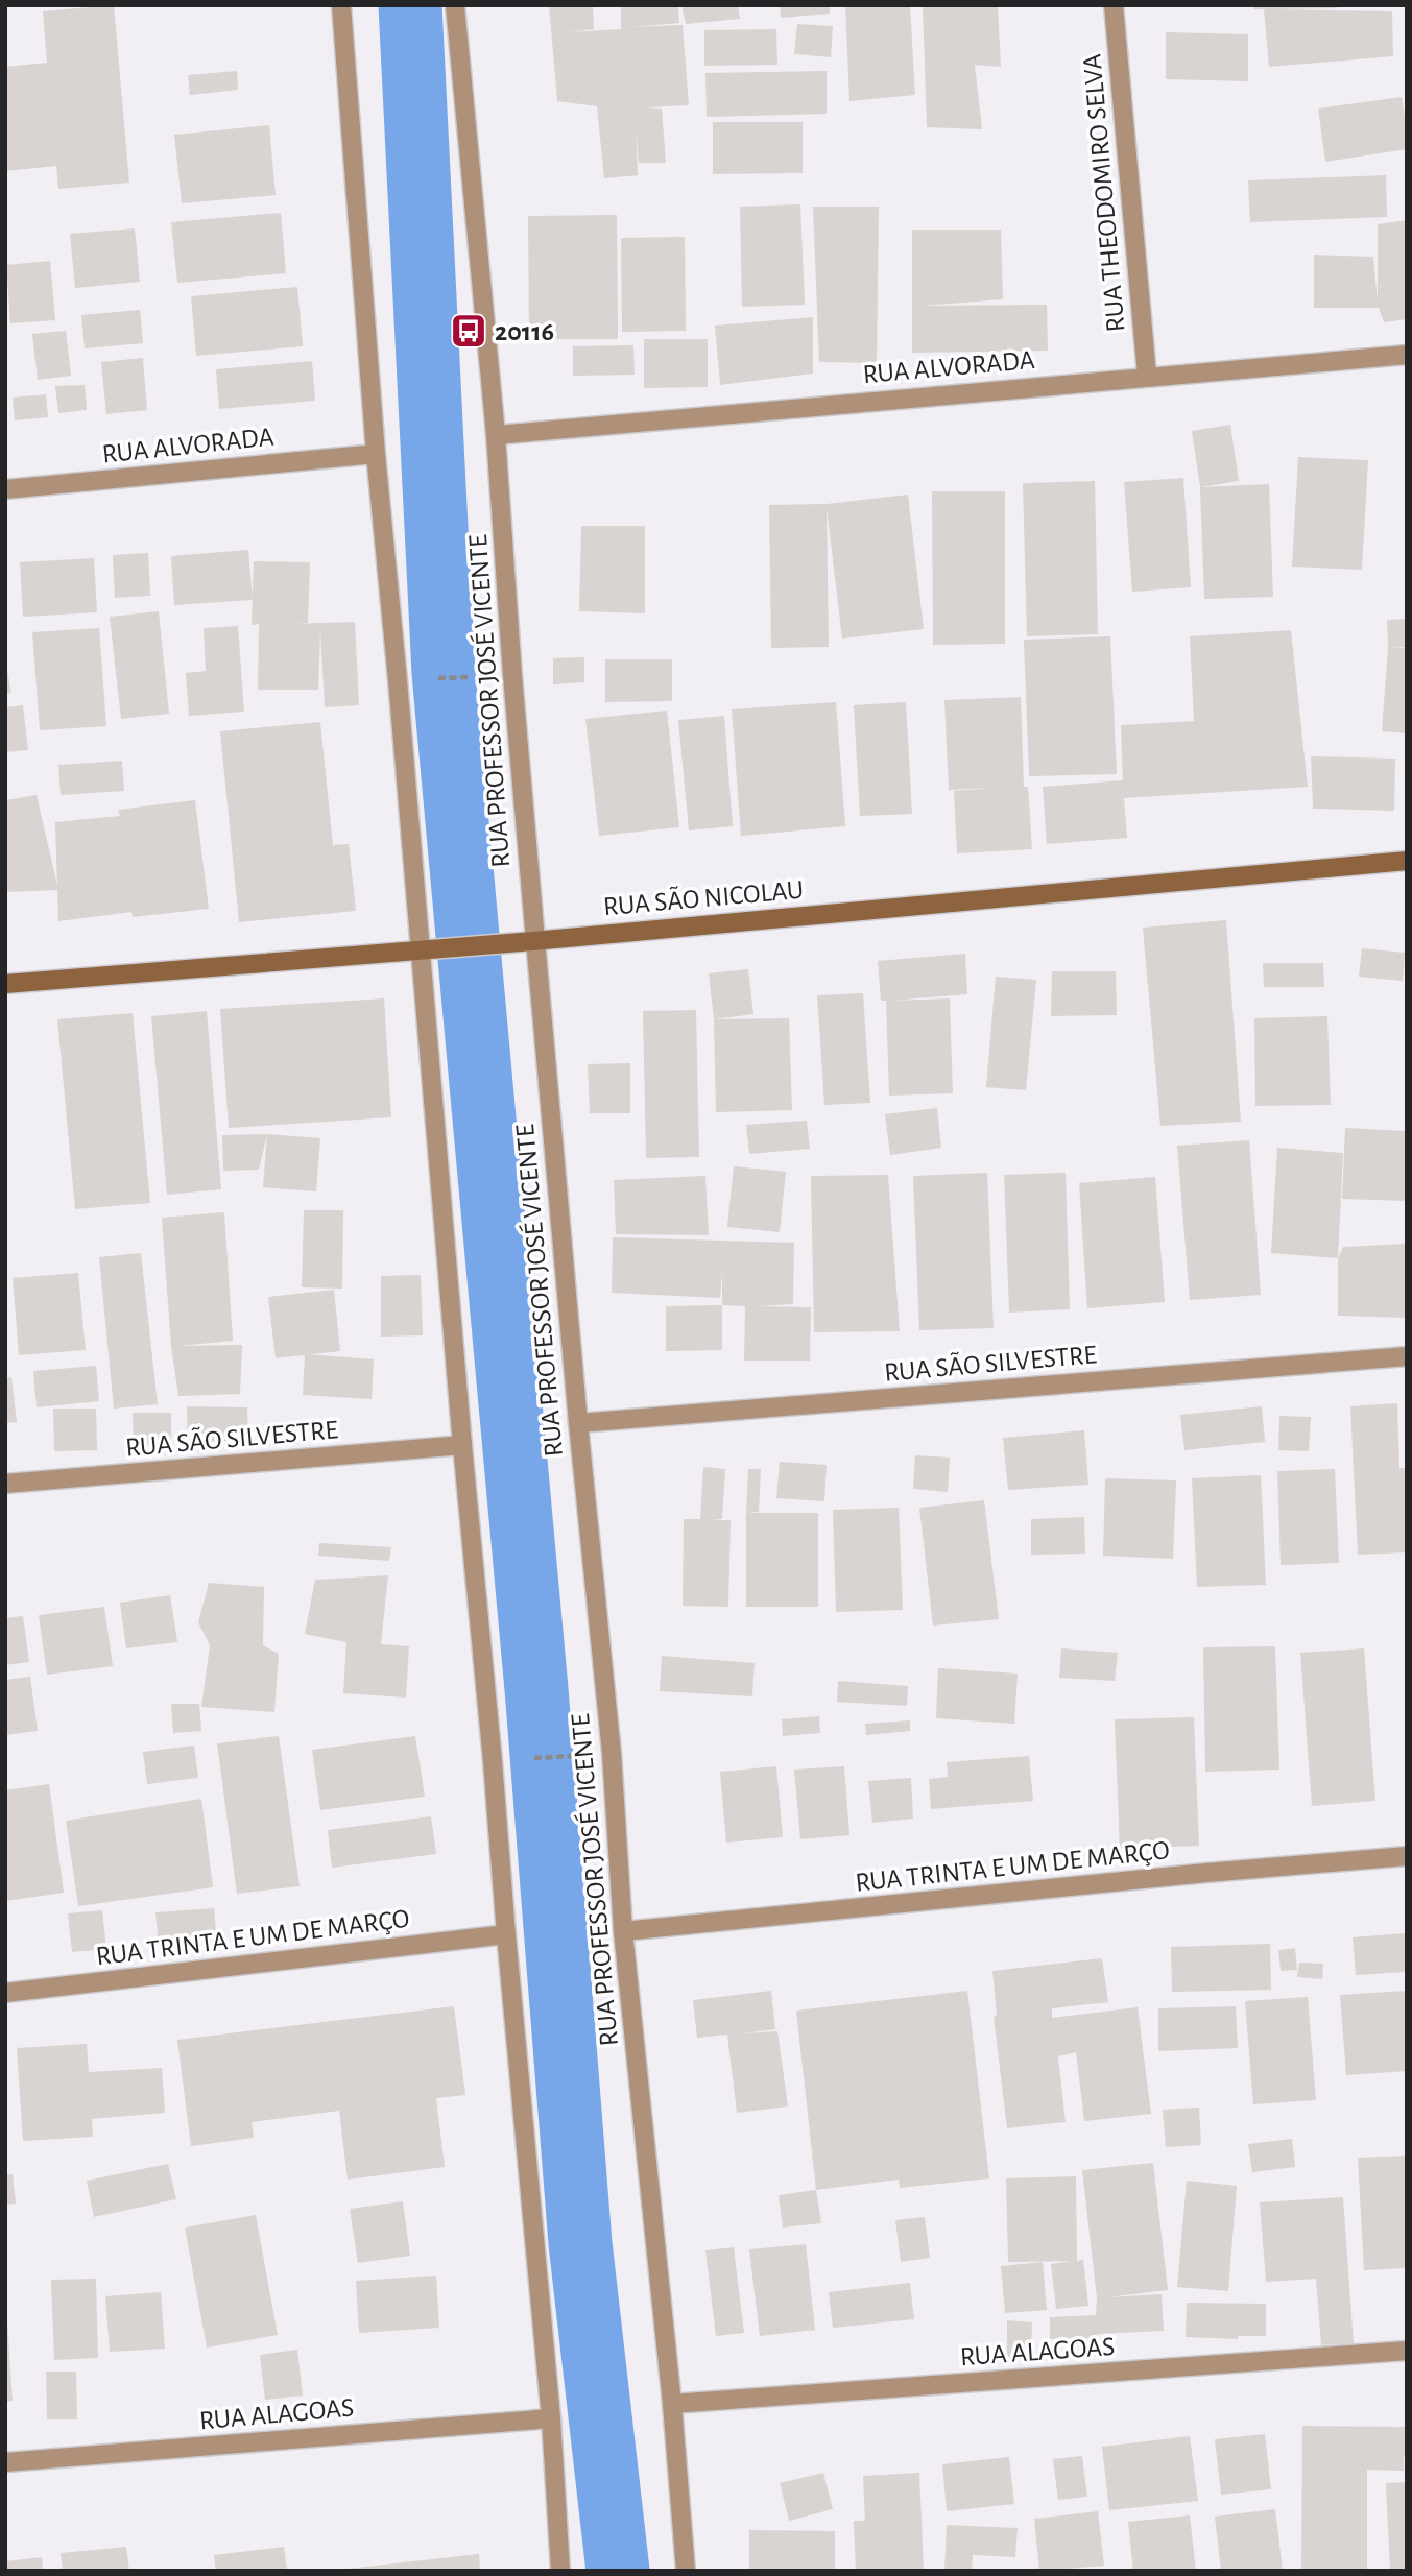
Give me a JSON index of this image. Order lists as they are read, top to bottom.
{
  "streets": {
    "main road": ["RUA SÃO NICOLAU"],
    "street": [
      "RUA THEODOMIRO SELVA",
      "RUA ALVORADA",
      "RUA PROFESSOR JOSÉ VICENTE",
      "RUA SÃO SILVESTRE",
      "RUA TRINTA E UM DE MARÇO",
      "RUA ALAGOAS"
    ]
  },
  "crossings": [
    ["RUA THEODOMIRO SELVA", "RUA ALVORADA"],
    ["RUA ALVORADA", "RUA PROFESSOR JOSÉ VICENTE"],
    ["RUA PROFESSOR JOSÉ VICENTE", "RUA SÃO NICOLAU"],
    ["RUA PROFESSOR JOSÉ VICENTE", "RUA SÃO SILVESTRE"],
    ["RUA PROFESSOR JOSÉ VICENTE", "RUA TRINTA E UM DE MARÇO"],
    ["RUA PROFESSOR JOSÉ VICENTE", "RUA ALAGOAS"]
  ],
  "places": {
    "bus stop": ["20116"]
  }
}
